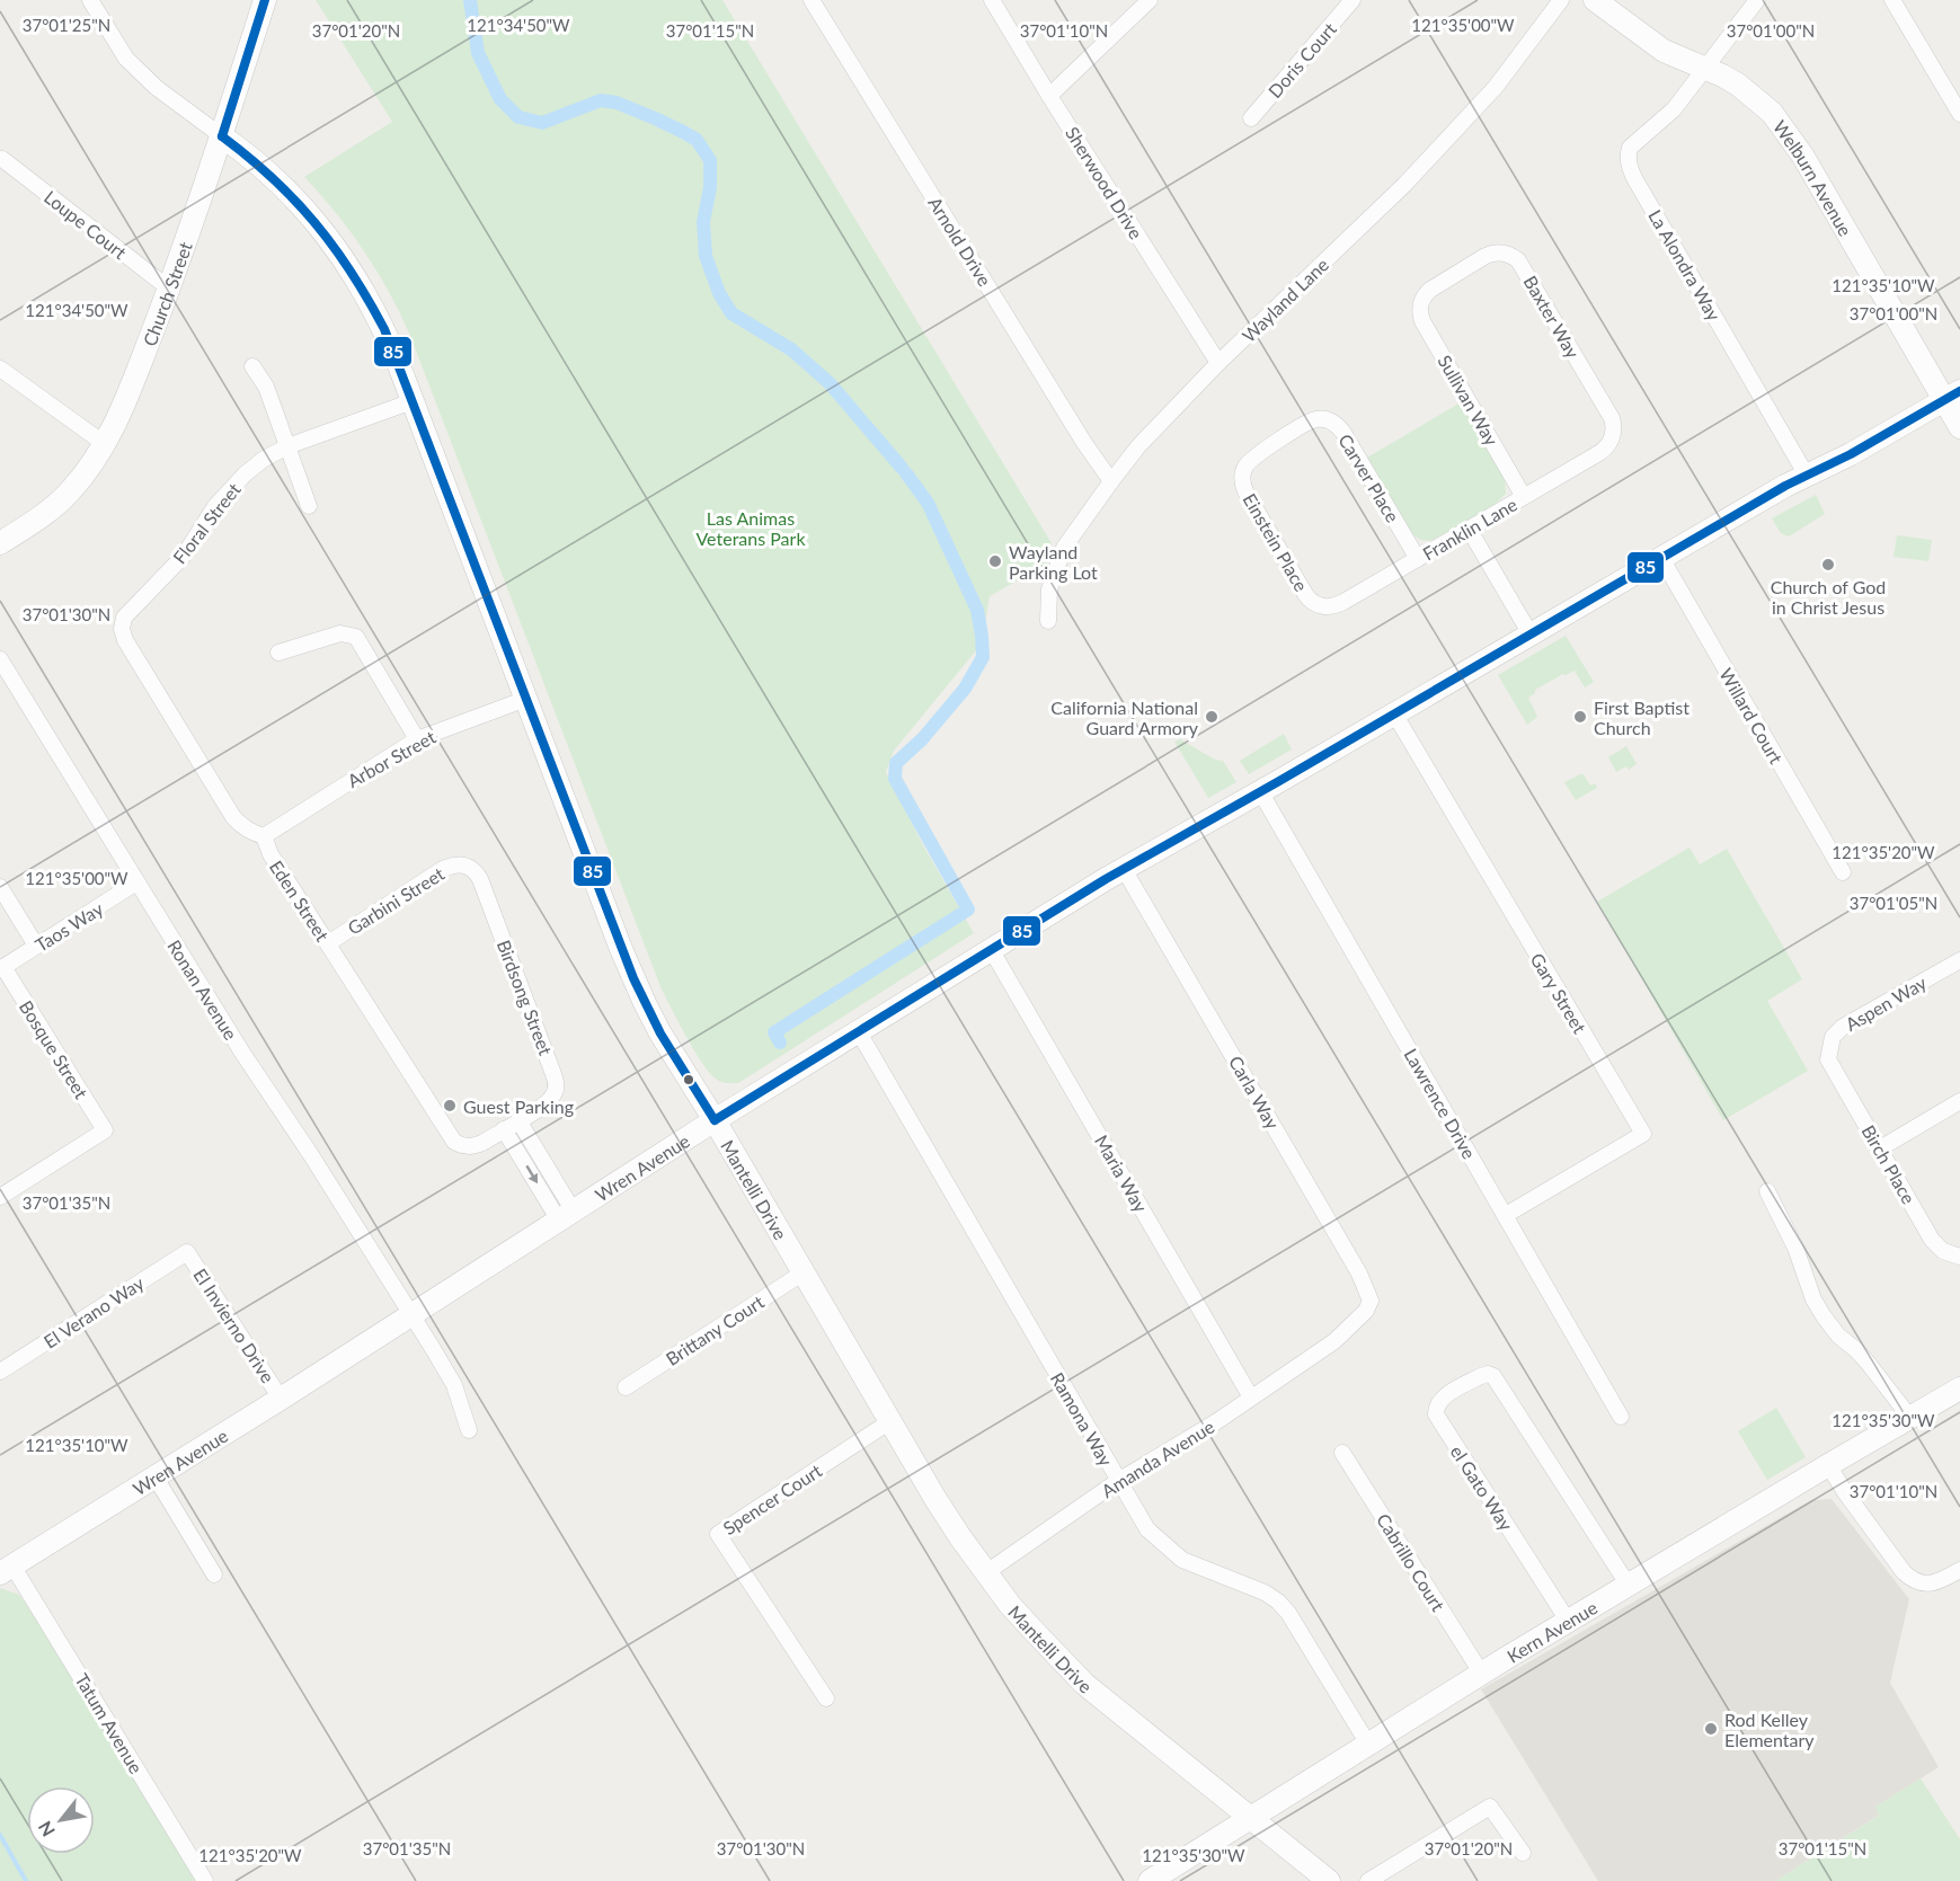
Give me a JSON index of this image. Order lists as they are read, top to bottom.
{
  "streets": {
    "street": [
      "Doris Court",
      "Welburn Avenue",
      "Sherwood Drive",
      "Loupe Court",
      "Arnold Drive",
      "La Alondra Way",
      "Church Street",
      "Wayland Lane",
      "Baxter Way",
      "Sullivan Way",
      "Carver Place",
      "Floral Street",
      "Franklin Lane",
      "Einstein Place",
      "Willard Court",
      "Arbor Street",
      "Eden Street",
      "Garbini Street",
      "Taos Way",
      "Ronan Avenue",
      "Gary Street",
      "Birdsong Street",
      "Aspen Way",
      "Bosque Street",
      "Carla Way",
      "Lawrence Drive",
      "Birch Place",
      "Wren Avenue",
      "Maria Way",
      "Mantelli Drive",
      "El Verano Way",
      "El Invierno Drive",
      "Brittany Court",
      "Ramona Way",
      "Amanda Avenue",
      "el Gato Way",
      "Spencer Court",
      "Cabrillo Court",
      "Kern Avenue",
      "Tatum Avenue"
    ]
  },
  "crossings": [
    ["Welburn Avenue", "La Alondra Way"],
    ["Welburn Avenue", "Wren Avenue"],
    ["Sherwood Drive", "Wayland Lane"],
    ["Loupe Court", "Church Street"],
    ["Arnold Drive", "Wayland Lane"],
    ["La Alondra Way", "Wren Avenue"],
    ["Church Street", "Mantelli Drive"],
    ["Baxter Way", "Sullivan Way"],
    ["Baxter Way", "Franklin Lane"],
    ["Sullivan Way", "Franklin Lane"],
    ["Carver Place", "Franklin Lane"],
    ["Carver Place", "Einstein Place"],
    ["Floral Street", "Eden Street"],
    ["Floral Street", "Mantelli Drive"],
    ["Franklin Lane", "Einstein Place"],
    ["Willard Court", "Wren Avenue"],
    ["Arbor Street", "Eden Street"],
    ["Arbor Street", "Mantelli Drive"],
    ["Eden Street", "Garbini Street"],
    ["Eden Street", "Birdsong Street"],
    ["Garbini Street", "Birdsong Street"],
    ["Taos Way", "Ronan Avenue"],
    ["Taos Way", "Bosque Street"],
    ["Ronan Avenue", "Wren Avenue"],
    ["Gary Street", "Lawrence Drive"],
    ["Gary Street", "Wren Avenue"],
    ["Aspen Way", "Birch Place"],
    ["Carla Way", "Wren Avenue"],
    ["Carla Way", "Amanda Avenue"],
    ["Lawrence Drive", "Wren Avenue"],
    ["Wren Avenue", "Maria Way"],
    ["Wren Avenue", "Mantelli Drive"],
    ["Wren Avenue", "El Invierno Drive"],
    ["Wren Avenue", "Ramona Way"],
    ["Wren Avenue", "Tatum Avenue"],
    ["Maria Way", "Amanda Avenue"],
    ["Mantelli Drive", "Brittany Court"],
    ["Mantelli Drive", "Amanda Avenue"],
    ["Mantelli Drive", "Spencer Court"],
    ["Mantelli Drive", "Kern Avenue"],
    ["El Verano Way", "El Invierno Drive"],
    ["Ramona Way", "Amanda Avenue"],
    ["Ramona Way", "Kern Avenue"],
    ["el Gato Way", "Kern Avenue"],
    ["Cabrillo Court", "Kern Avenue"]
  ],
  "parks": ["Las Animas Veterans Park"],
  "places": [
    "Wayland Parking Lot",
    "Church of God in Christ Jesus",
    "California National Guard Armory",
    "First Baptist Church",
    "Guest Parking",
    "Rod Kelley Elementary"
  ],
  "lines": ["transit line 85"],
  "north": "bottom left",
  "coordinates": [
    "121°34'50\"W",
    "121°35'00\"W",
    "37°01'25\"N",
    "37°01'20\"N",
    "37°01'15\"N",
    "37°01'10\"N",
    "37°01'00\"N",
    "121°35'10\"W",
    "37°01'30\"N",
    "121°35'20\"W",
    "37°01'05\"N",
    "37°01'35\"N",
    "121°35'30\"W"
  ]
}
